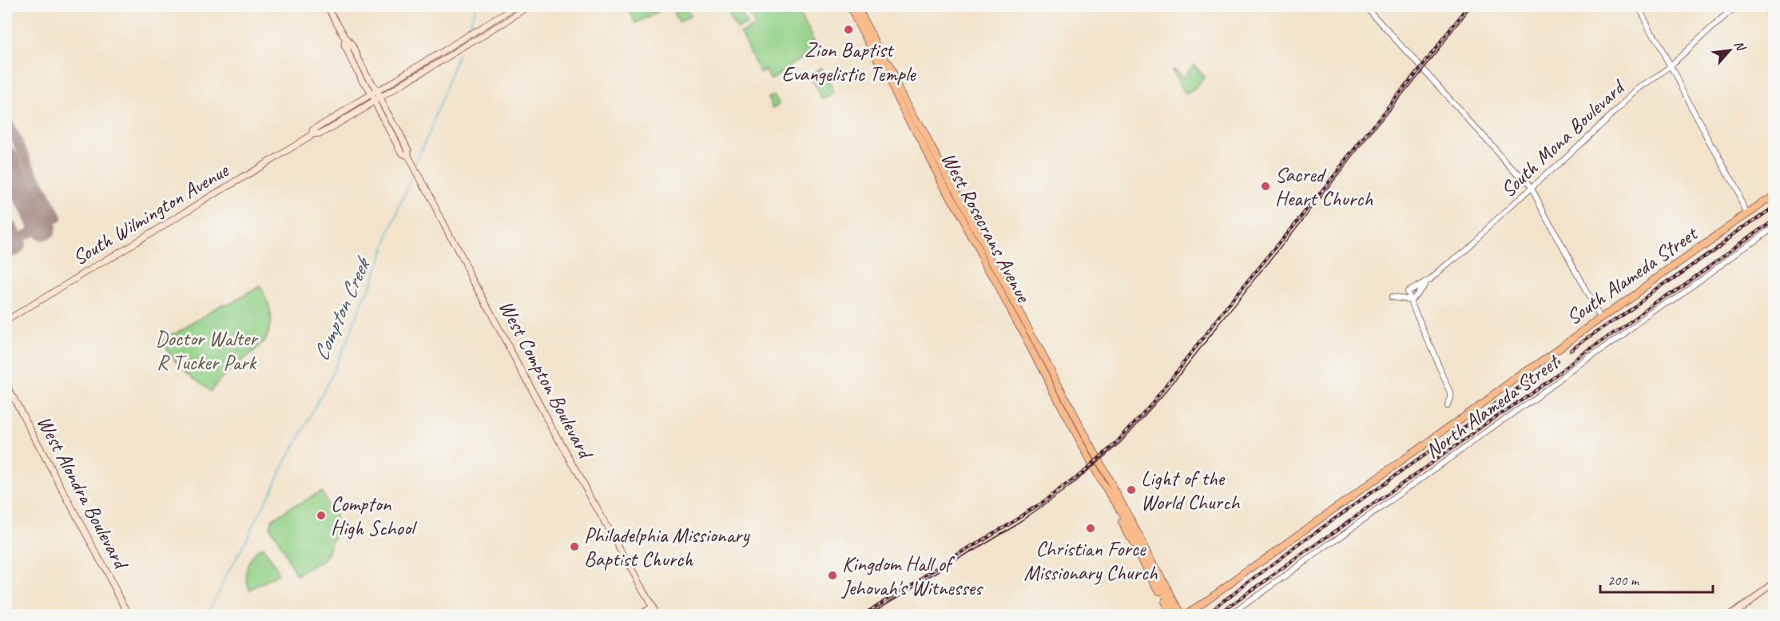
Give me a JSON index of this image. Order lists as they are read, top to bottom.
{
  "streets": {
    "main road": [
      "South Wilmington Avenue",
      "West Rosecrans Avenue",
      "South Alameda Street",
      "West Compton Boulevard",
      "North Alameda Street",
      "West Alondra Boulevard"
    ],
    "street": ["South Mona Boulevard"]
  },
  "crossings": [
    ["South Wilmington Avenue", "West Compton Boulevard"],
    ["South Alameda Street", "North Alameda Street"]
  ],
  "water": ["Compton Creek"],
  "parks": ["Doctor Walter R Tucker Park"],
  "places": [
    "Zion Baptist Evangelistic Temple",
    "Sacred Heart Church",
    "Light of the World Church",
    "Compton High School",
    "Christian Force Missionary Church",
    "Philadelphia Missionary Baptist Church",
    "Kingdom Hall of Jehovah's Witnesses"
  ],
  "scale_bar": "200 m",
  "north": "top right"
}
